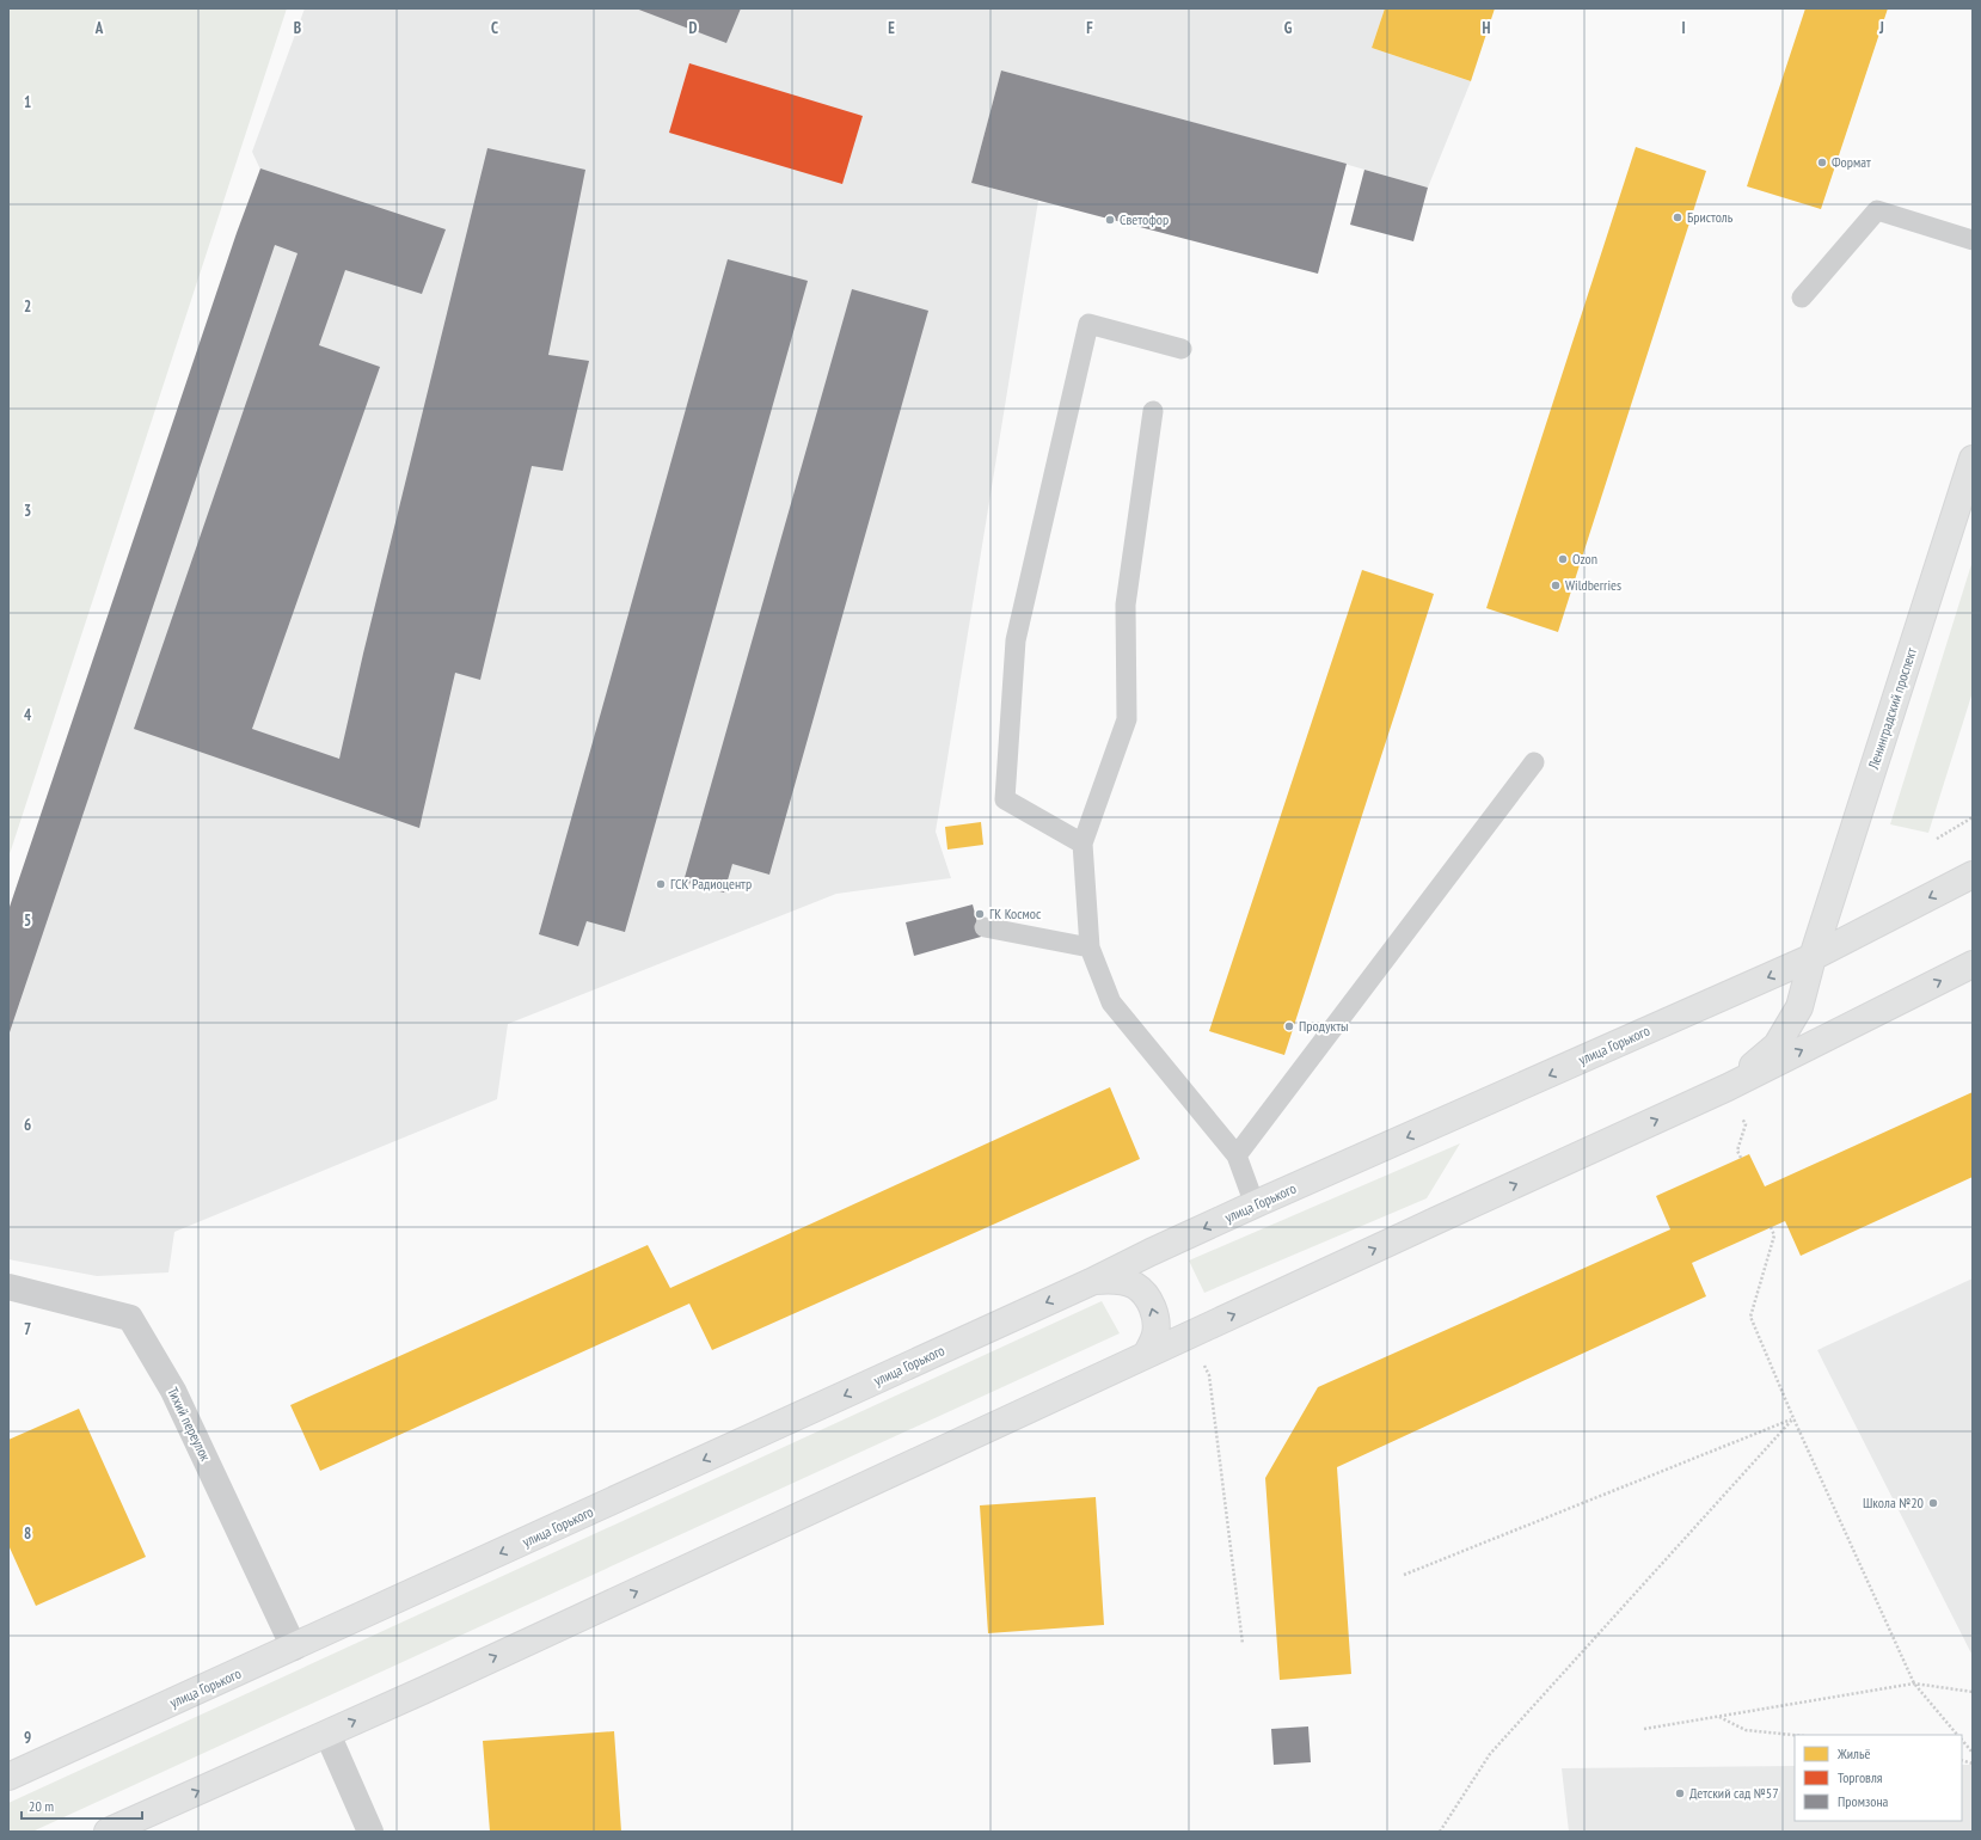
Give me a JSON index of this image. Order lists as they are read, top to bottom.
{
  "streets": {
    "main road": ["Ленинградский проспект", "улица Горького"],
    "street": ["Тихий переулок"]
  },
  "crossings": [
    ["Ленинградский проспект", "улица Горького"],
    ["улица Горького", "Тихий переулок"]
  ],
  "places": [
    "Формат",
    "Бристоль",
    "Светофор",
    "Ozon",
    "Wildberries",
    "ГСК Радиоцентр",
    "ГК Космос",
    "Продукты",
    "Школа №20",
    "Детский сад №57"
  ],
  "legend": ["Жильё", "Торговля", "Промзона"],
  "scale_bar": "20 m",
  "grid": {
    "columns": [
      "A",
      "B",
      "C",
      "D",
      "E",
      "F",
      "G",
      "H",
      "I",
      "J"
    ],
    "rows": [
      "1",
      "2",
      "3",
      "4",
      "5",
      "6",
      "7",
      "8",
      "9"
    ]
  }
}
